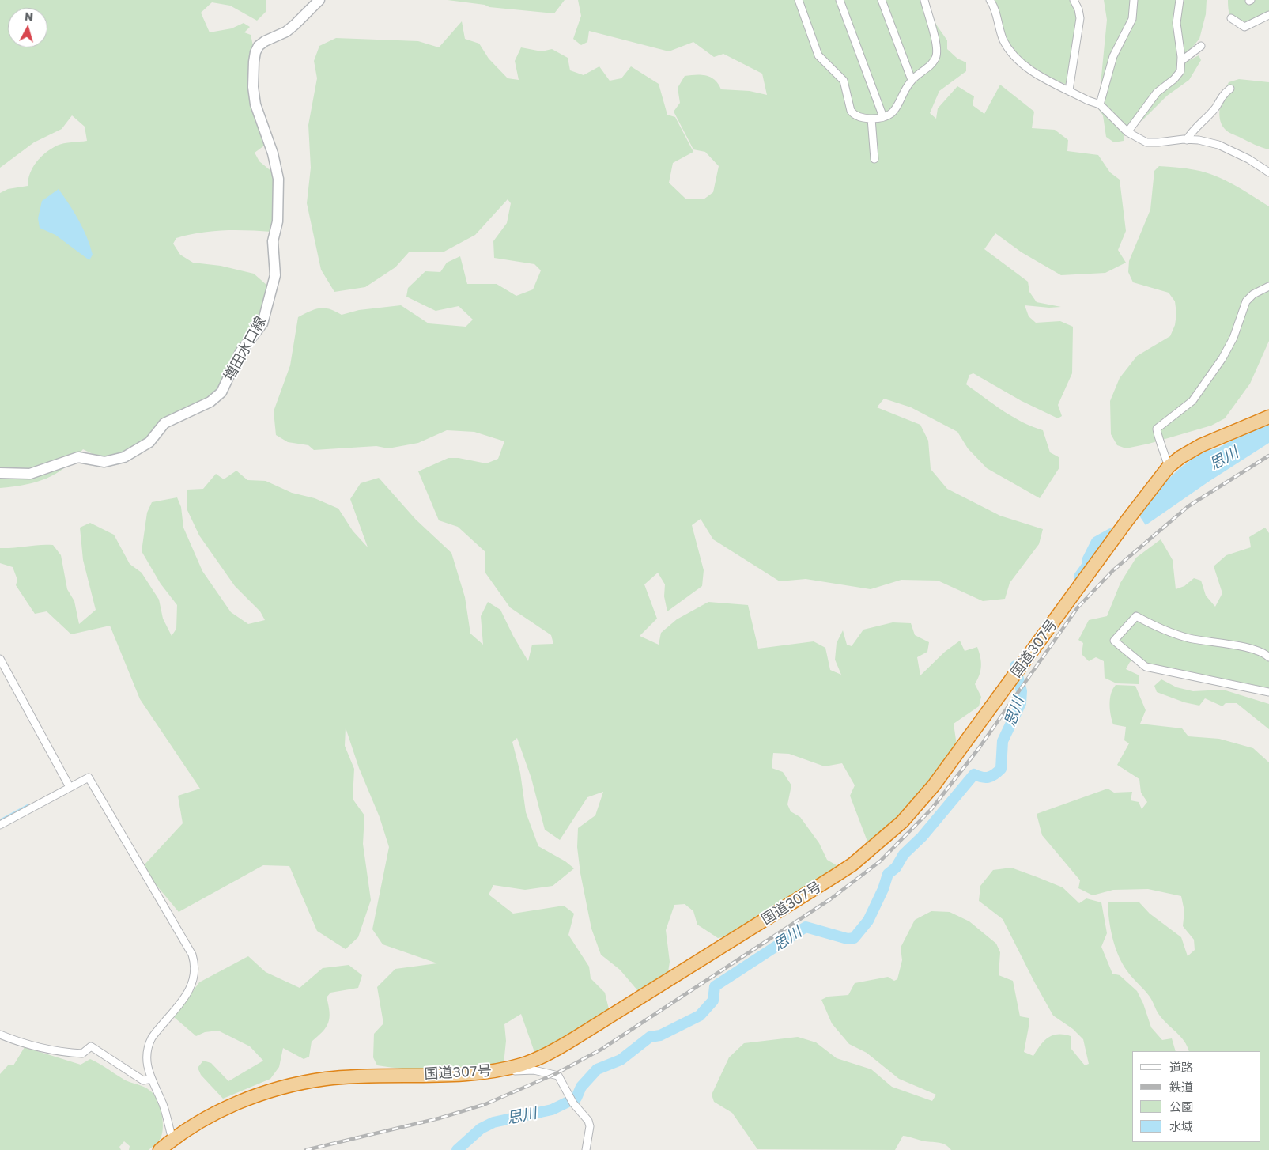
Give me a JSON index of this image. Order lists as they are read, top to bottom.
{
  "streets": {
    "highway": ["国道307号"],
    "main road": ["増田水口線"]
  },
  "water": ["思川"],
  "legend": [
    "道路",
    "鉄道",
    "公園",
    "水域"
  ],
  "north": "top"
}
